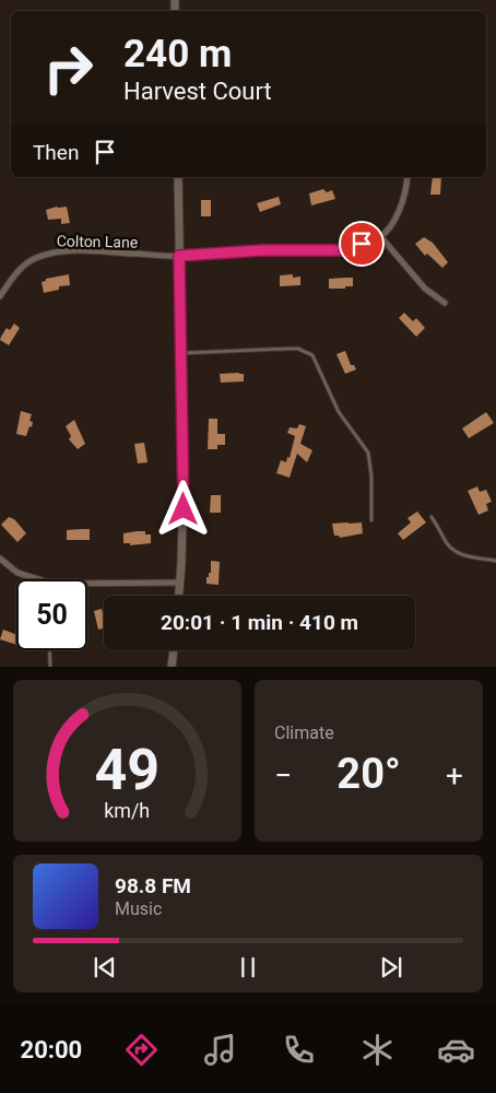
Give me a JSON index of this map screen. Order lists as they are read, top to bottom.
{
  "streets": {
    "street": ["Colton Lane"]
  },
  "page": {
    "turn": ["240 m", "Harvest Court"],
    "then": "Then",
    "limit": "50",
    "trip": "20:01 · 1 min · 410 m",
    "tile": "Climate",
    "heat": ["−", "20°", "+"],
    "song": ["98.8 FM", "Music"],
    "tabs": "20:00",
    "gauge": ["49", "km/h"]
  }
}
